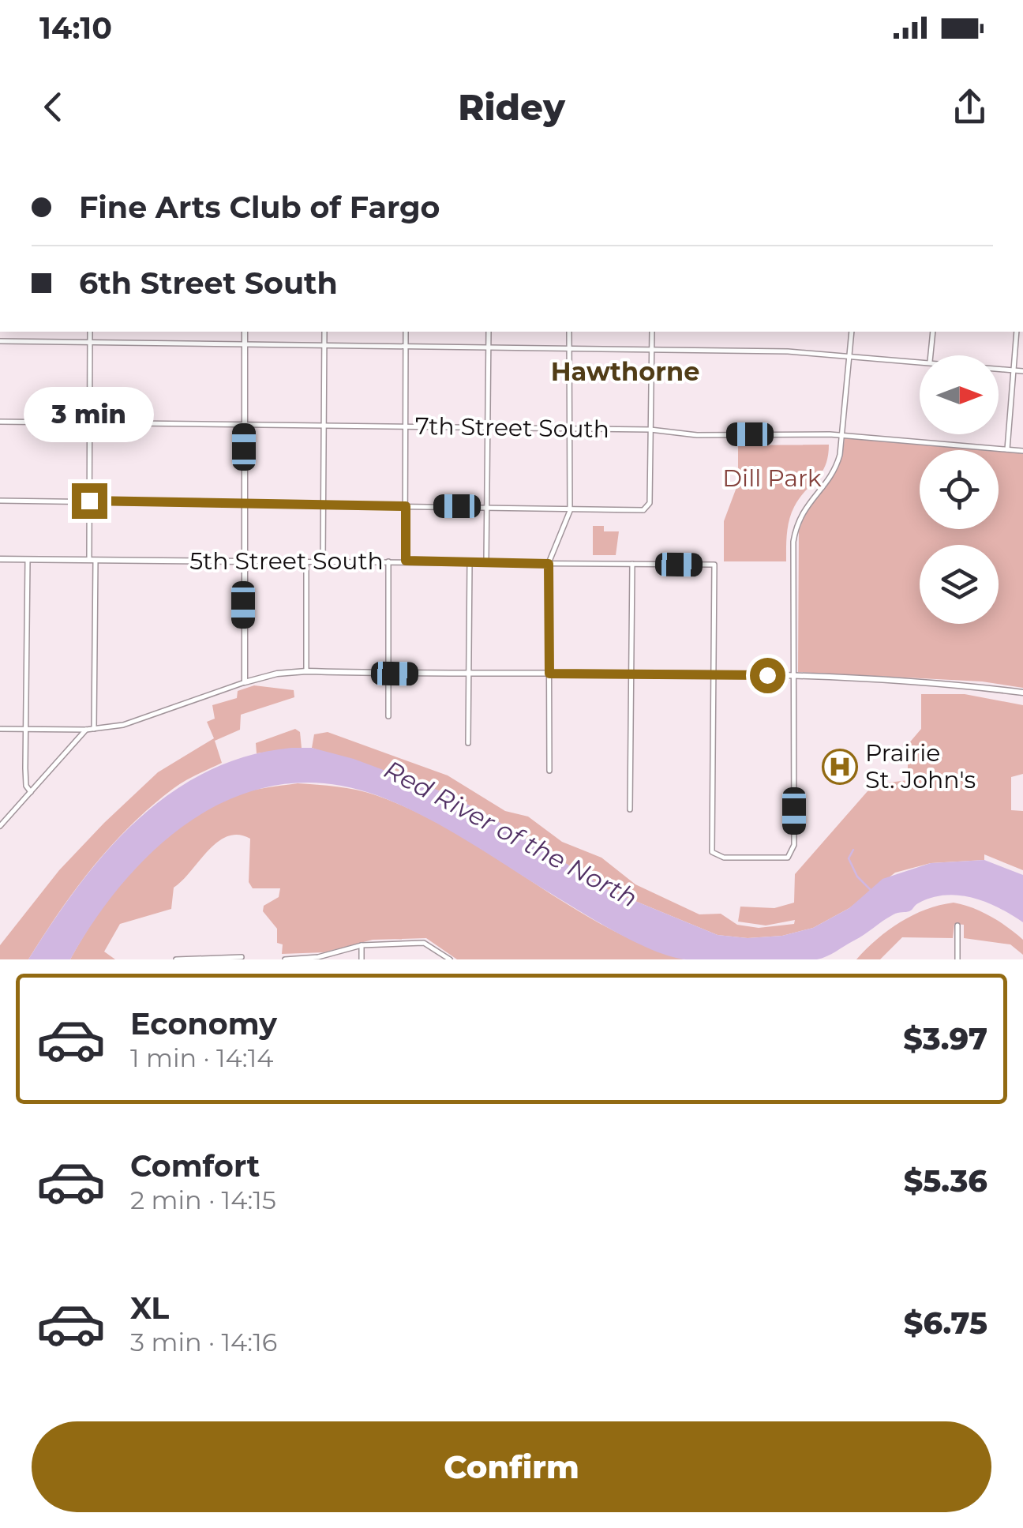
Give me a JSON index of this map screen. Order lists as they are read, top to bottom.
{
  "streets": {
    "street": ["7th Street South", "5th Street South"]
  },
  "districts": ["Hawthorne"],
  "water": ["Red River of the North"],
  "parks": ["Dill Park"],
  "places": {
    "hospital": ["Prairie St. John's"]
  },
  "north": "right",
  "page": {
    "status": "14:10",
    "header": "Ridey",
    "banner": ["Fine Arts Club of Fargo", "6th Street South"],
    "bubble": "3 min",
    "list": [
      {
        "name": "Economy",
        "note": "1 min · 14:14",
        "value": "$3.97"
      },
      {
        "name": "Comfort",
        "note": "2 min · 14:15",
        "value": "$5.36"
      },
      {
        "name": "XL",
        "note": "3 min · 14:16",
        "value": "$6.75"
      }
    ],
    "buttons": "Confirm"
  }
}
